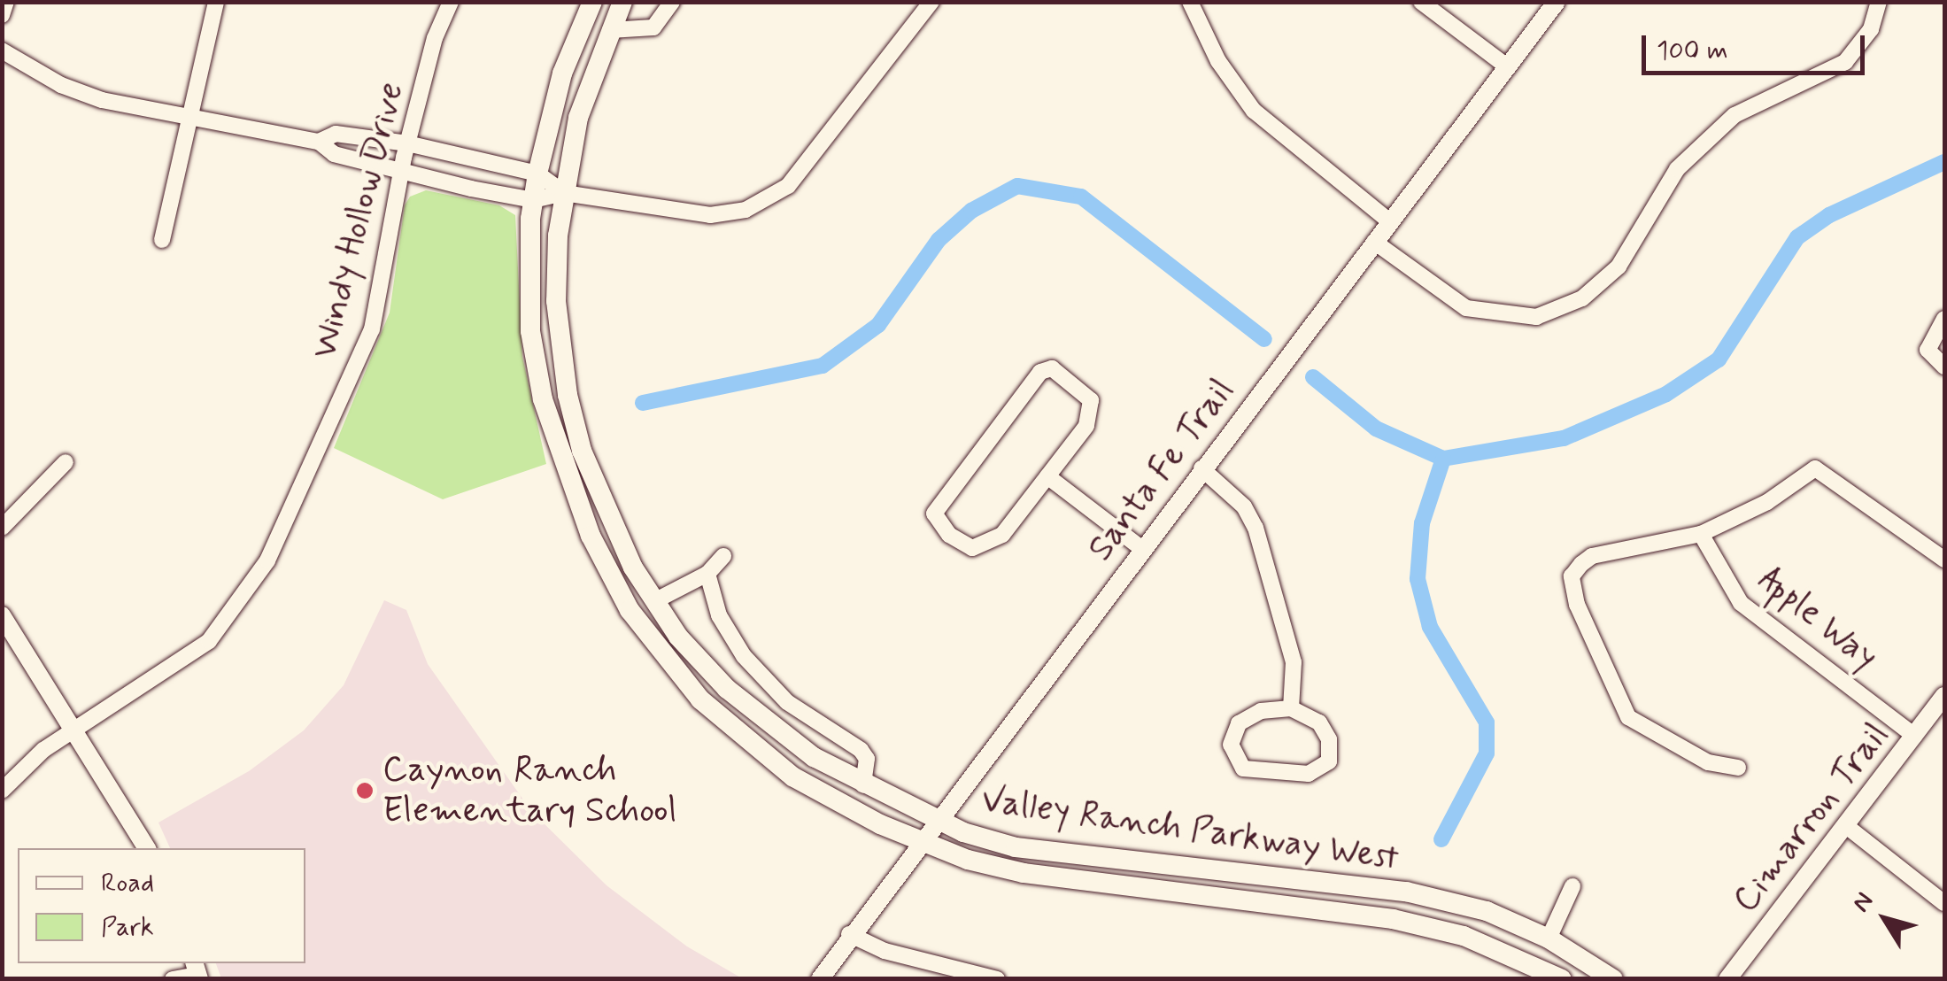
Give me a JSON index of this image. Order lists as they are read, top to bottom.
{
  "streets": {
    "main road": ["Valley Ranch Parkway West"],
    "street": [
      "Windy Hollow Drive",
      "Santa Fe Trail",
      "Apple Way",
      "Cimarron Trail"
    ]
  },
  "crossings": [
    ["Santa Fe Trail", "Valley Ranch Parkway West"],
    ["Apple Way", "Cimarron Trail"]
  ],
  "places": ["Caynon Ranch Elementary School"],
  "legend": ["Road", "Park"],
  "scale_bar": "100 m",
  "north": "top left"
}
